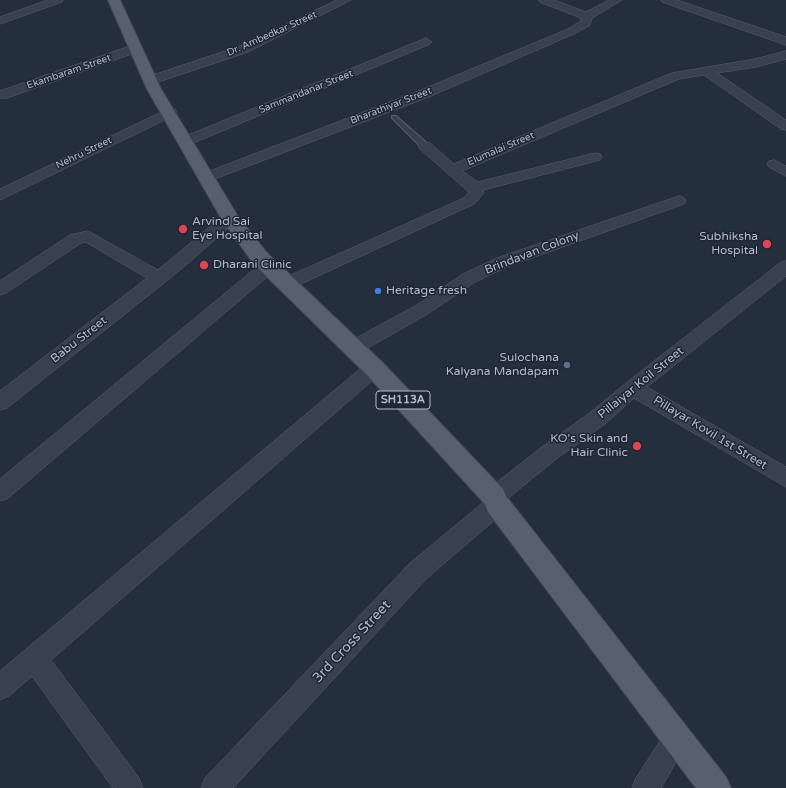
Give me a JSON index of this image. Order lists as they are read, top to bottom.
{
  "streets": {
    "main road": ["SH113A"],
    "street": [
      "Dr. Ambedkar Street",
      "Ekambaram Street",
      "Sammandanar Street",
      "Bharathiyar Street",
      "Elumalai Street",
      "Nehru Street",
      "Brindavan Colony",
      "Babu Street",
      "Pillaiyar Koil Street",
      "Pillayar Kovil 1st Street",
      "3rd Cross Street"
    ]
  },
  "crossings": [
    ["Dr. Ambedkar Street", "SH113A"],
    ["Ekambaram Street", "SH113A"],
    ["Sammandanar Street", "SH113A"],
    ["Bharathiyar Street", "SH113A"],
    ["Nehru Street", "SH113A"],
    ["Brindavan Colony", "SH113A"],
    ["Babu Street", "SH113A"],
    ["Pillaiyar Koil Street", "SH113A"],
    ["Pillaiyar Koil Street", "Pillayar Kovil 1st Street"],
    ["Pillaiyar Koil Street", "3rd Cross Street"],
    ["SH113A", "3rd Cross Street"]
  ],
  "places": [
    "Arvind Sai Eye Hospital",
    "Subhiksha Hospital",
    "Dharani Clinic",
    "Heritage fresh",
    "Sulochana Kalyana Mandapam",
    "KO's Skin and Hair Clinic"
  ]
}
